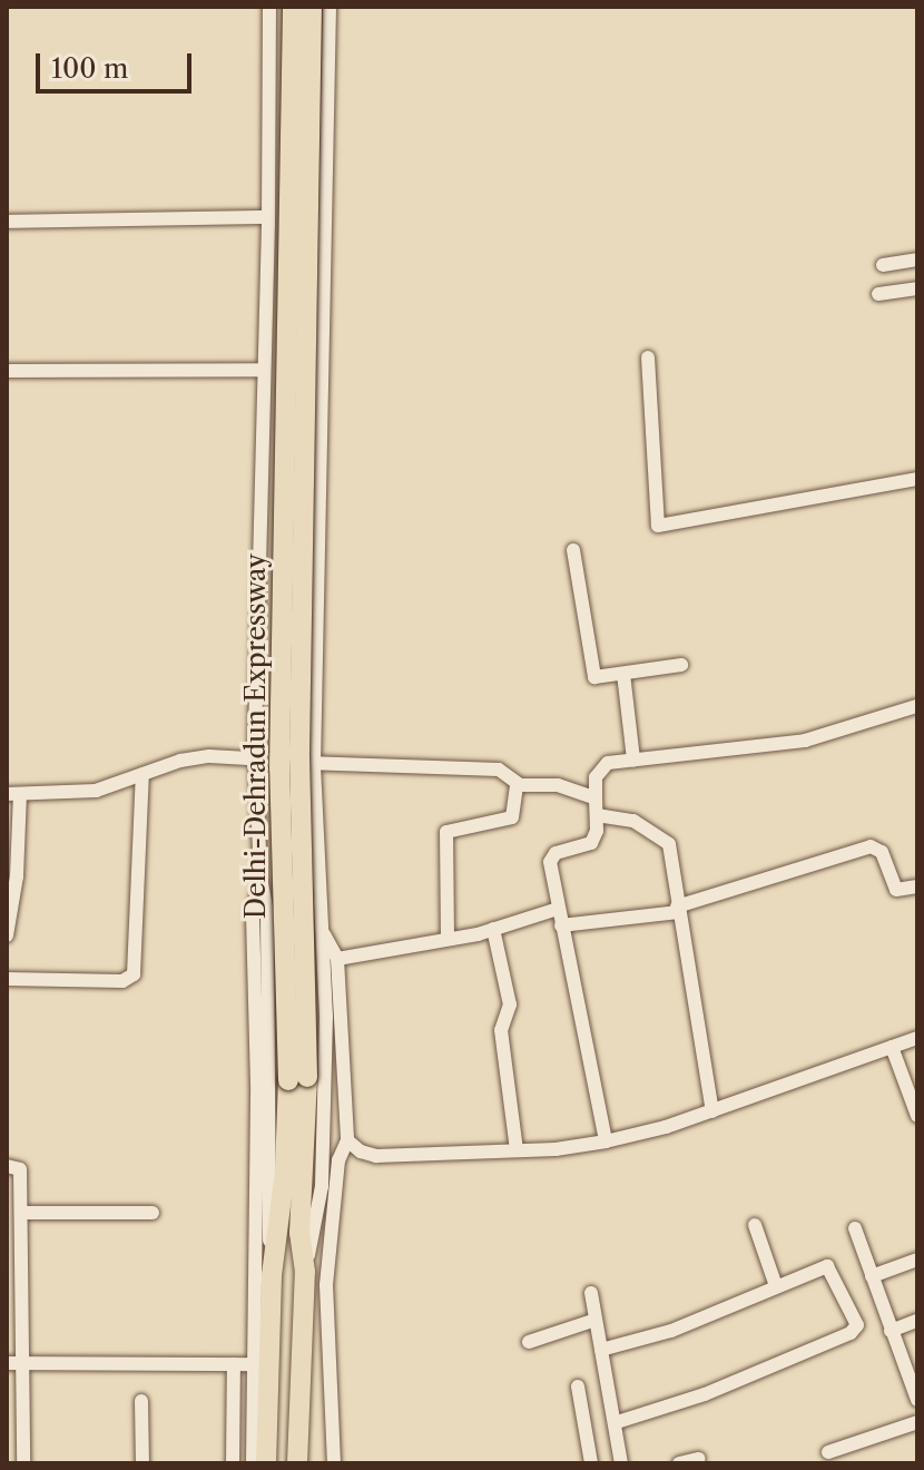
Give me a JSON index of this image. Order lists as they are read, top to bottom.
{
  "streets": {
    "highway": ["Delhi-Dehradun Expressway"]
  },
  "scale_bar": "100 m"
}
